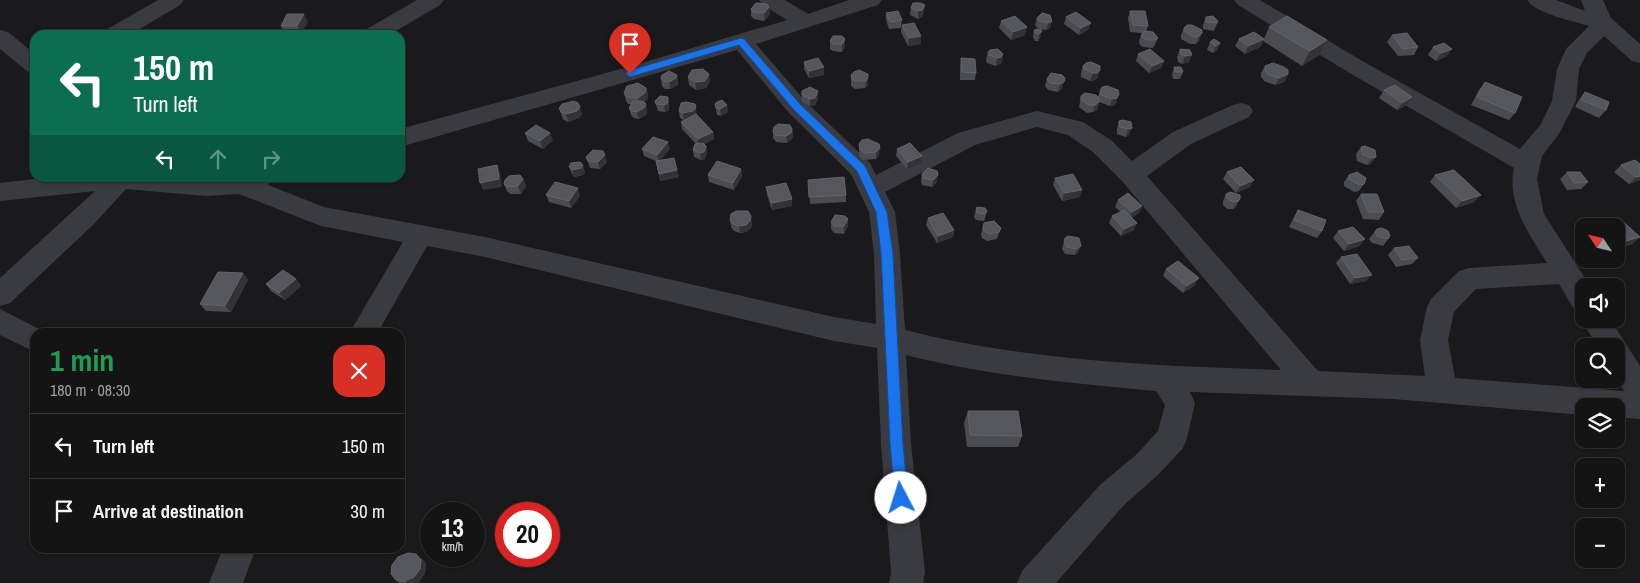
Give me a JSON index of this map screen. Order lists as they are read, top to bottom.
{
  "north": "top left",
  "page": {
    "turn": ["150 m", "Turn left"],
    "map_buttons": ["+", "−"],
    "heading": ["1 min", "180 m · 08:30"],
    "list": [
      {
        "name": "Turn left",
        "value": "150 m"
      },
      {
        "name": "Arrive at destination",
        "value": "30 m"
      }
    ],
    "speed": "13 km/h",
    "limit": "20"
  }
}
